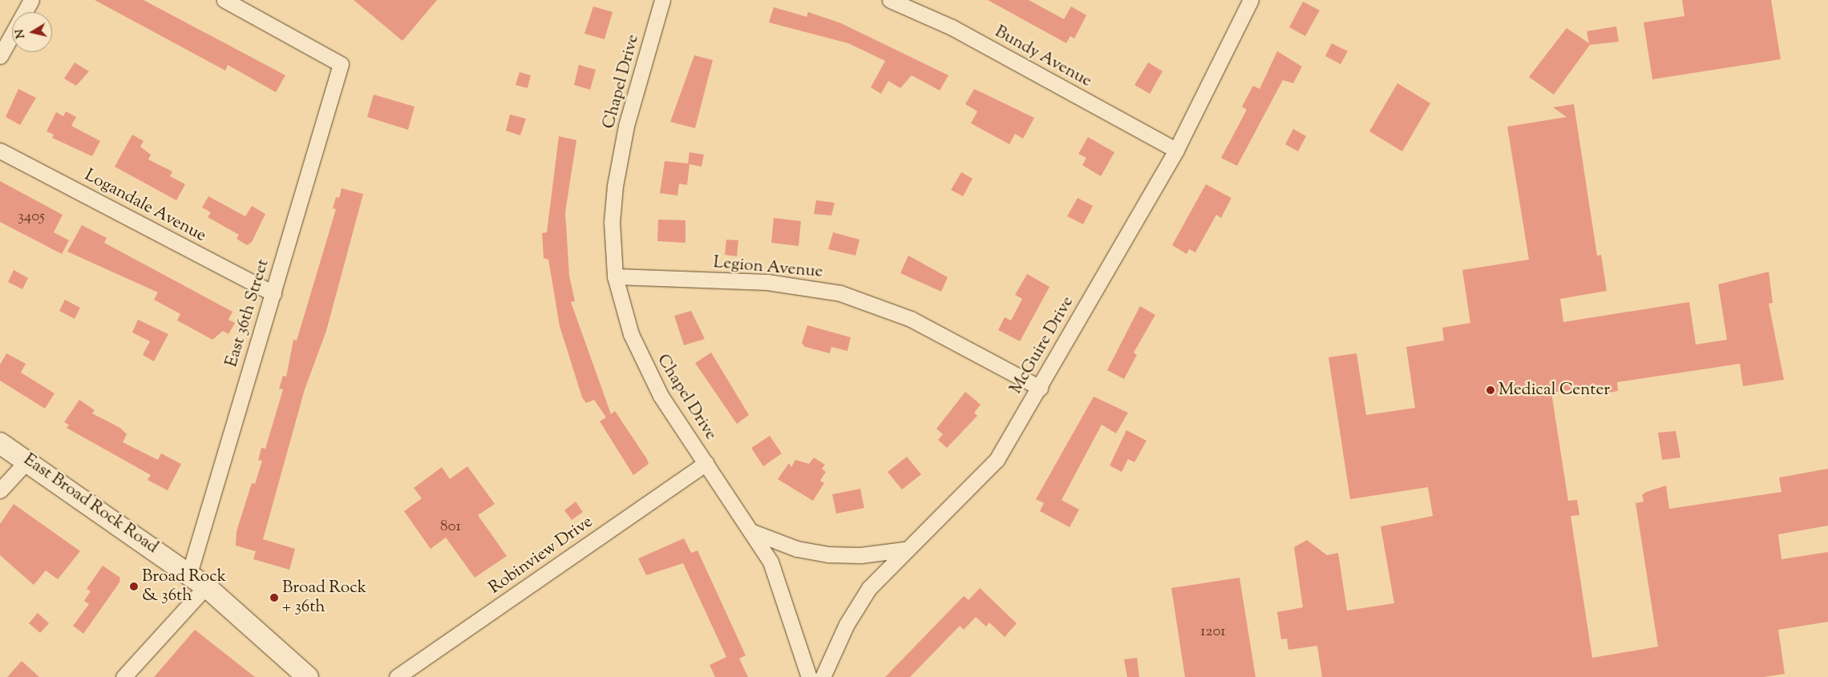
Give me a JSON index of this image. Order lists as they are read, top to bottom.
{
  "streets": {
    "main road": ["East Broad Rock Road"],
    "street": [
      "Bundy Avenue",
      "Chapel Drive",
      "Logandale Avenue",
      "Legion Avenue",
      "East 36th Street",
      "McGuire Drive",
      "Robinview Drive"
    ]
  },
  "crossings": [
    ["Bundy Avenue", "McGuire Drive"],
    ["Chapel Drive", "Legion Avenue"],
    ["Chapel Drive", "Robinview Drive"],
    ["Logandale Avenue", "East 36th Street"],
    ["Legion Avenue", "McGuire Drive"],
    ["East 36th Street", "East Broad Rock Road"]
  ],
  "places": ["Medical Center", "Broad Rock & 36th", "Broad Rock + 36th"],
  "house_numbers": ["3405", "801", "1201"],
  "north": "left"
}
